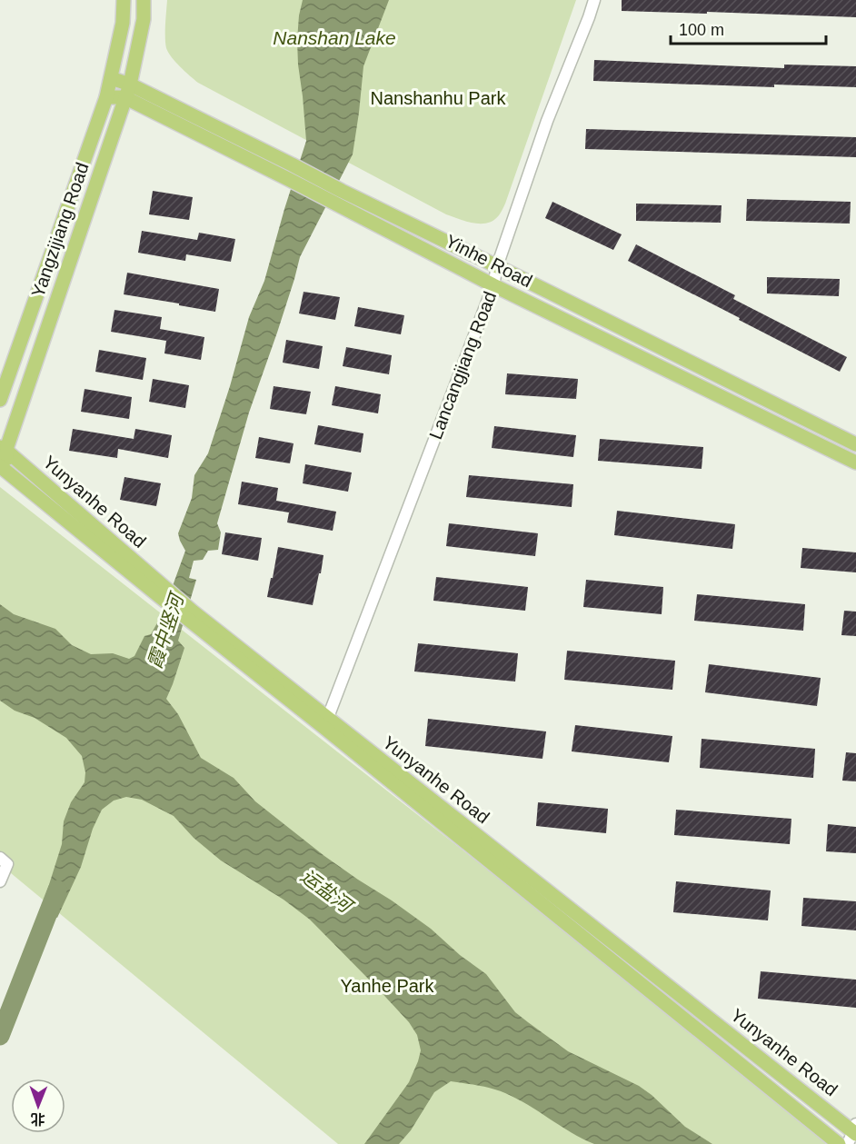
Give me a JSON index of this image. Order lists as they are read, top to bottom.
{
  "streets": {
    "main road": ["Yangzijiang Road", "Yinhe Road", "Yunyanhe Road"],
    "street": ["Lancangjiang Road"]
  },
  "crossings": [
    ["Yangzijiang Road", "Yinhe Road"],
    ["Yangzijiang Road", "Yunyanhe Road"],
    ["Yinhe Road", "Lancangjiang Road"],
    ["Lancangjiang Road", "Yunyanhe Road"]
  ],
  "water": ["Nanshan Lake", "霞中竖河", "运盐河"],
  "parks": ["Nanshanhu Park", "Yanhe Park"],
  "scale_bar": "100 m",
  "north": "bottom"
}
